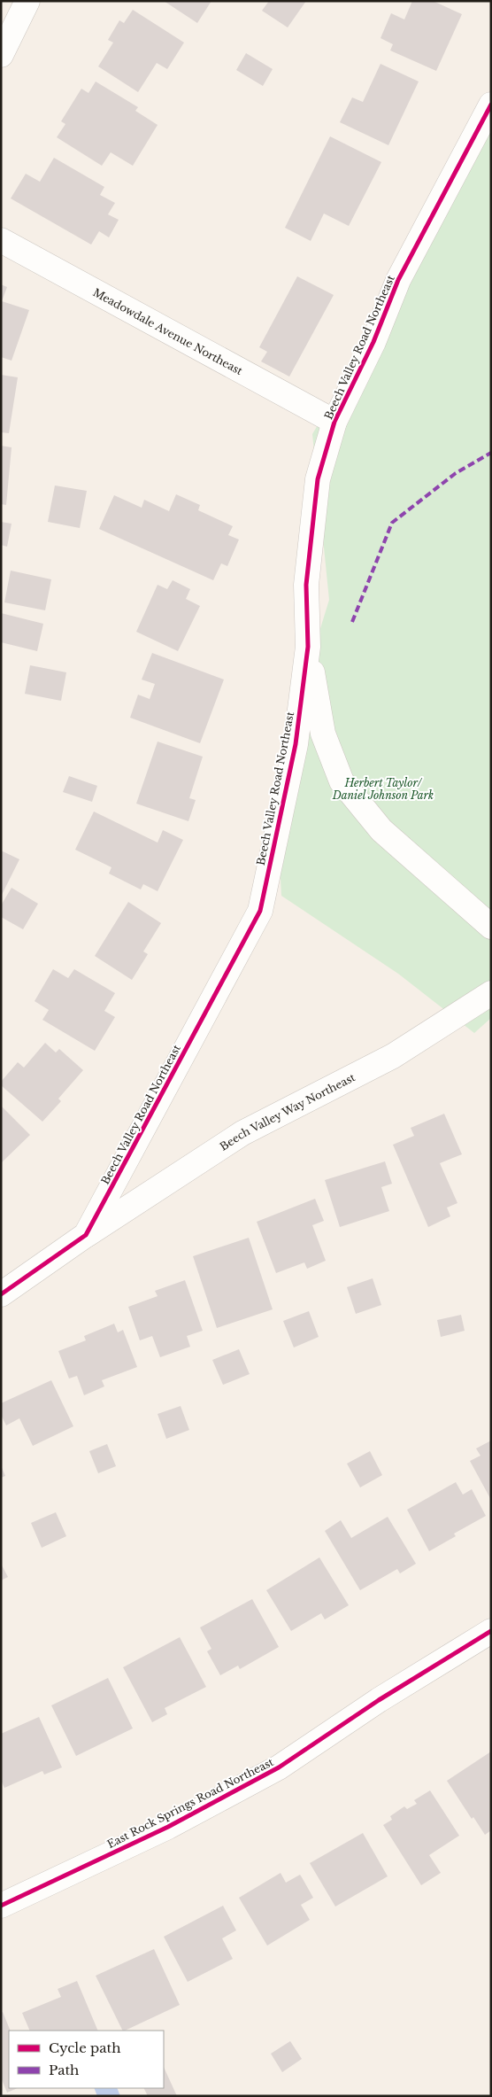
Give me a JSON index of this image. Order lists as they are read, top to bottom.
{
  "streets": {
    "street": [
      "Meadowdale Avenue Northeast",
      "Beech Valley Road Northeast",
      "Beech Valley Way Northeast",
      "East Rock Springs Road Northeast"
    ]
  },
  "crossings": [
    ["Meadowdale Avenue Northeast", "Beech Valley Road Northeast"],
    ["Beech Valley Road Northeast", "Beech Valley Way Northeast"]
  ],
  "parks": ["Herbert Taylor/ Daniel Johnson Park"],
  "legend": ["Cycle path", "Path"]
}
